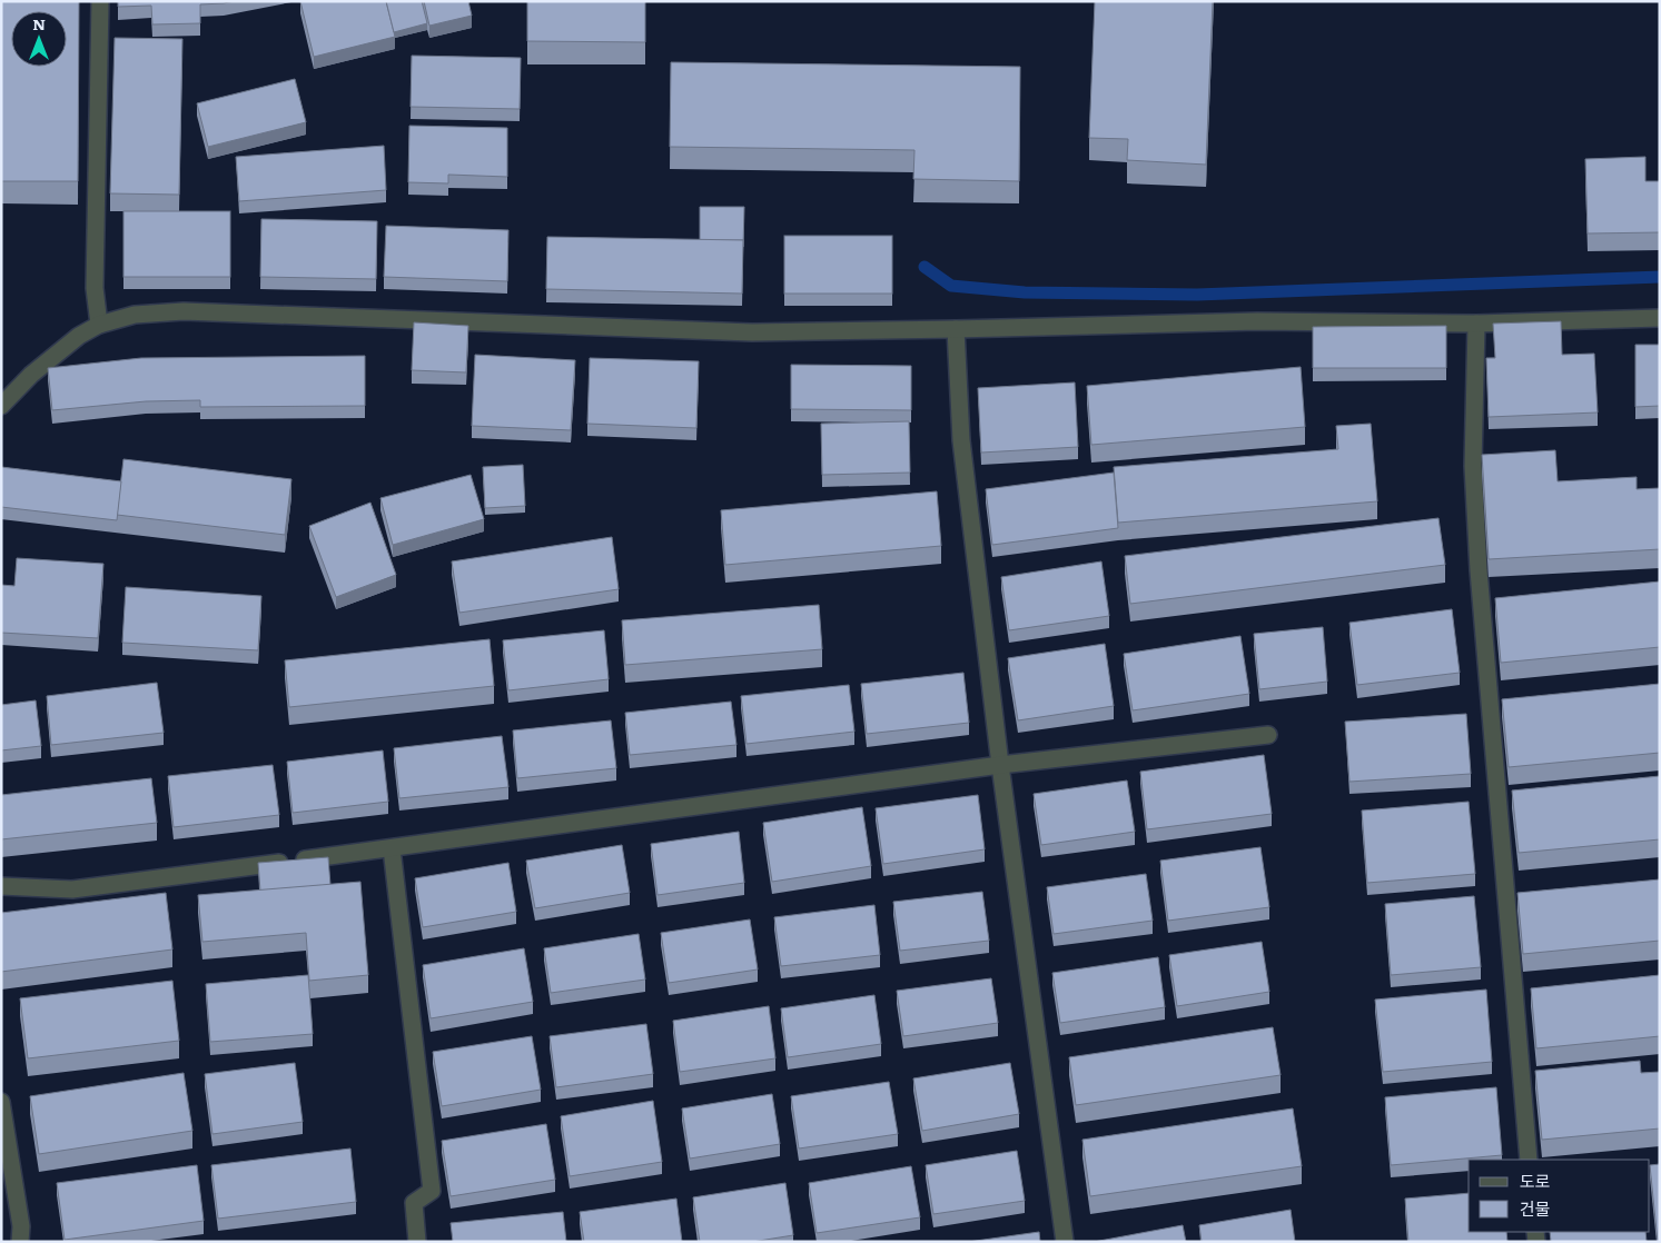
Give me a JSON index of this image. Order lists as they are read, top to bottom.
{
  "legend": ["도로", "건물"],
  "north": "top"
}
